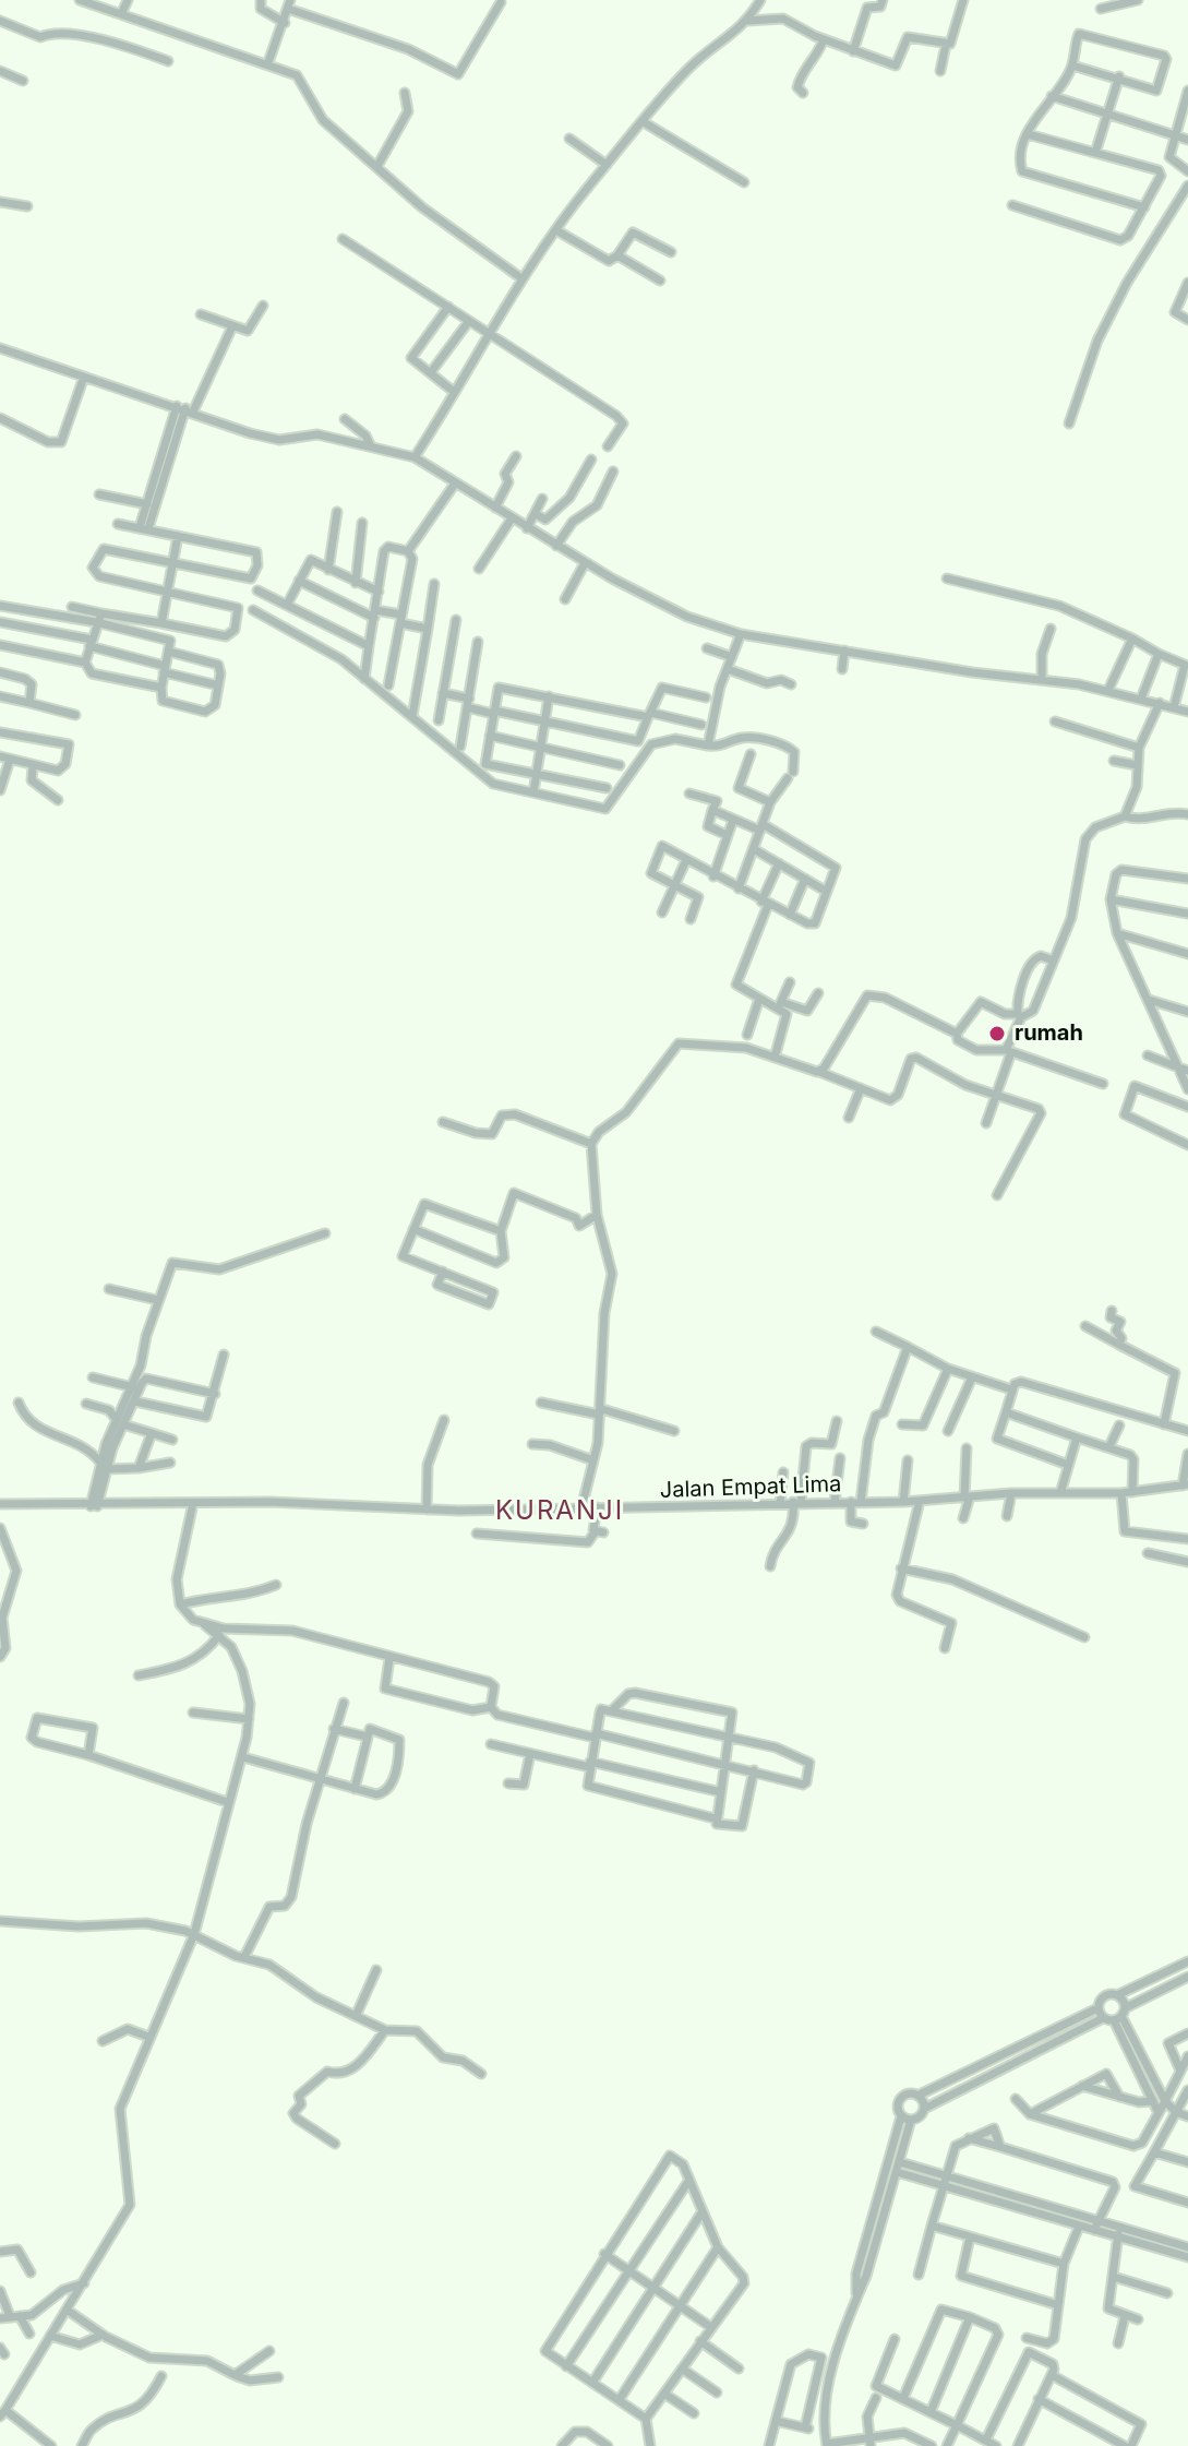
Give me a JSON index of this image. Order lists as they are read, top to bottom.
{
  "streets": {
    "street": ["Jalan Empat Lima"]
  },
  "districts": ["KURANJI"],
  "places": ["rumah"]
}
